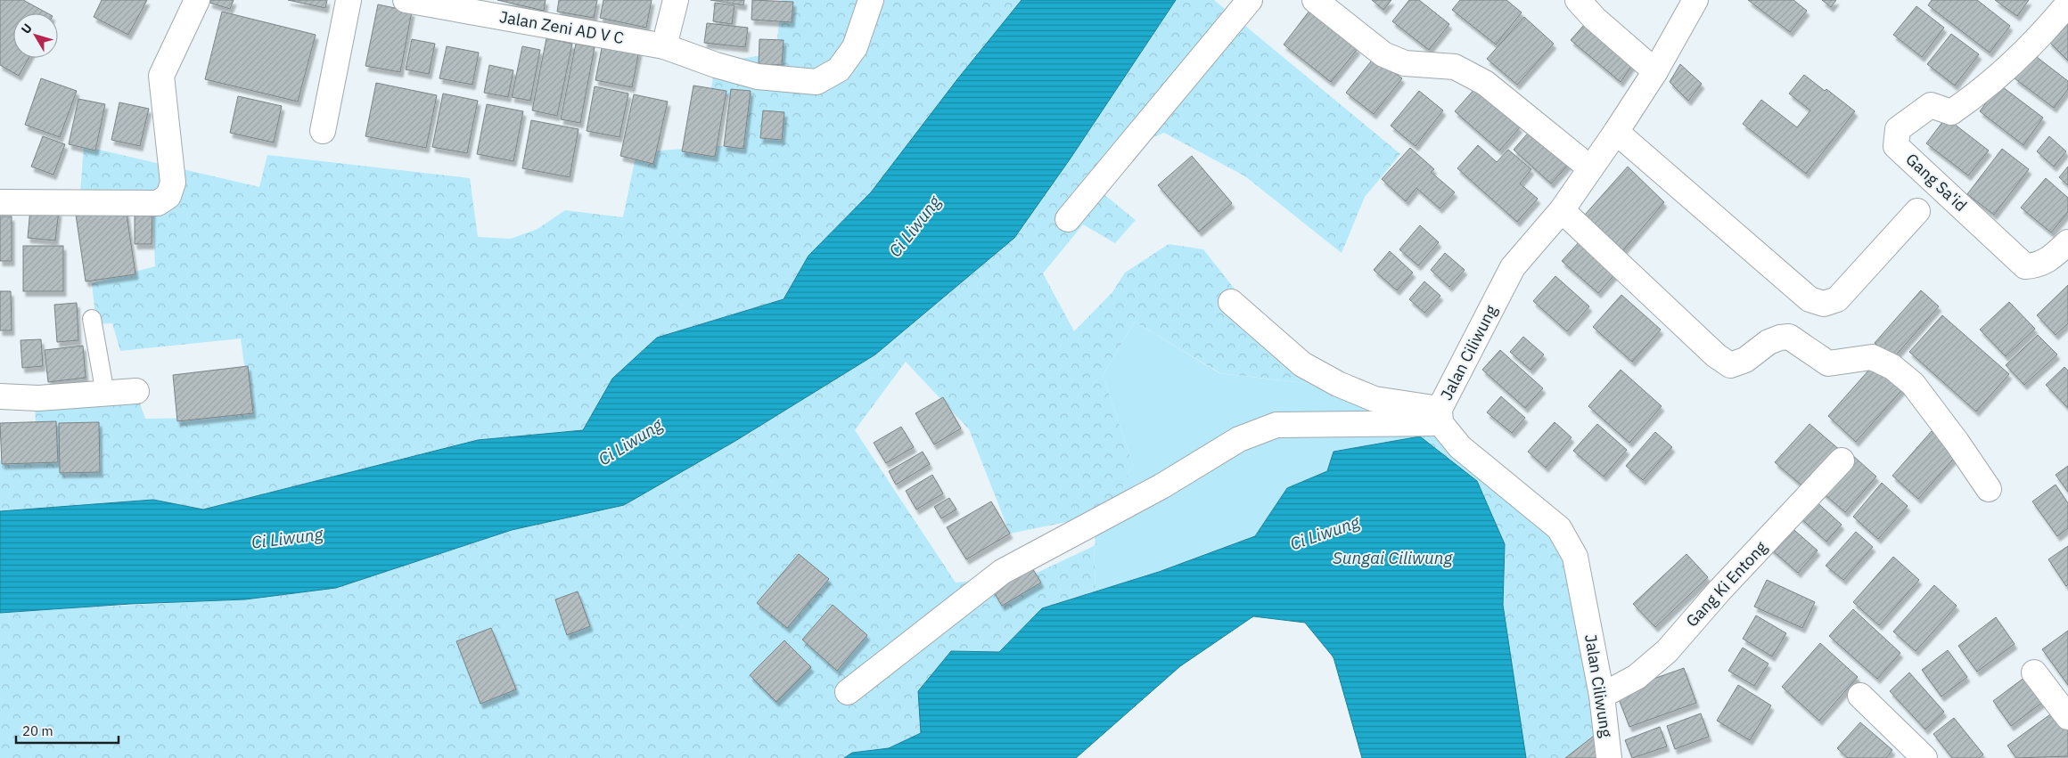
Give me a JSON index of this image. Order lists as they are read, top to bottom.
{
  "streets": {
    "street": [
      "Jalan Zeni AD V C",
      "Gang Sa'id",
      "Jalan Ciliwung",
      "Gang Ki Entong"
    ]
  },
  "crossings": [
    ["Jalan Ciliwung", "Gang Ki Entong"]
  ],
  "water": ["Ci Liwung", "Sungai Ciliwung"],
  "scale_bar": "20 m",
  "north": "top left"
}
